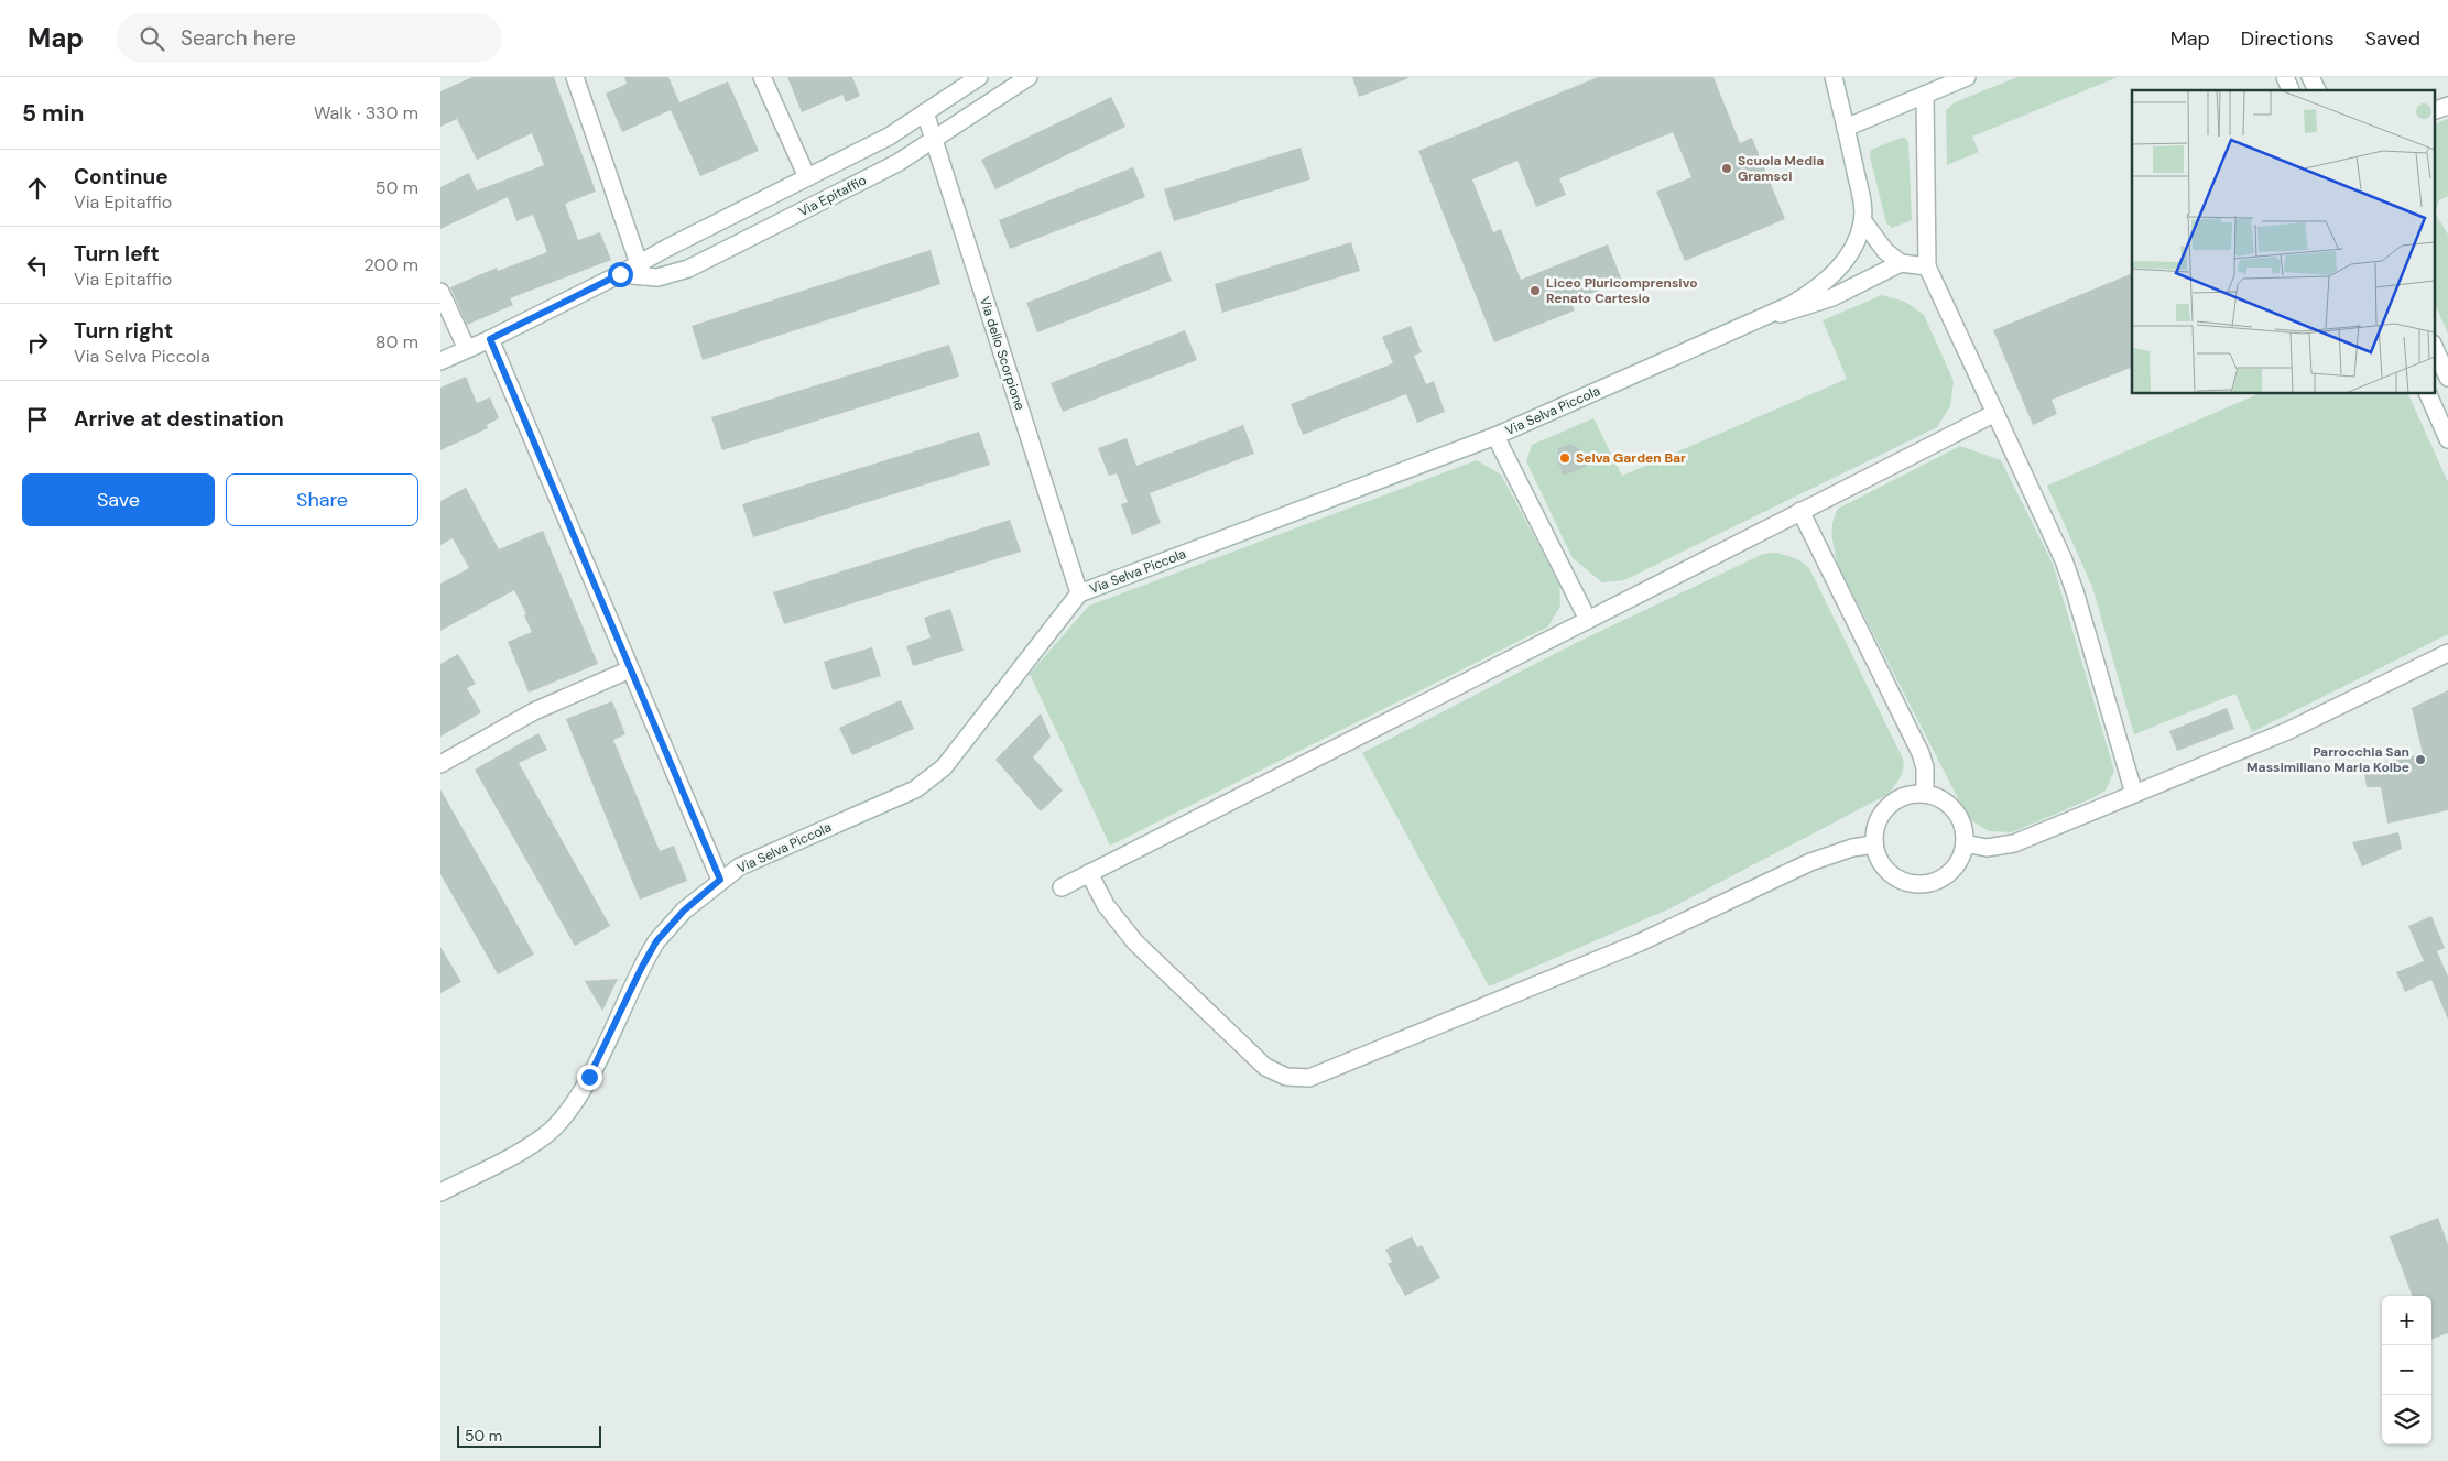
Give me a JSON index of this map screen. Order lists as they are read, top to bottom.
{
  "streets": {
    "street": ["Via Epitaffio", "Via dello Scorpione", "Via Selva Piccola"]
  },
  "crossings": [
    ["Via Epitaffio", "Via dello Scorpione"],
    ["Via dello Scorpione", "Via Selva Piccola"]
  ],
  "places": [
    "Scuola Media Gramsci",
    "Liceo Pluricomprensivo Renato Cartesio",
    "Selva Garden Bar",
    "Parrocchia San Massimiliano Maria Kolbe"
  ],
  "scale_bar": "50 m",
  "page": {
    "header": "Map",
    "search": "Search here",
    "nav": ["Map", "Directions", "Saved"],
    "heading": ["5 min", "Walk · 330 m"],
    "list": [
      ["Continue", "Via Epitaffio", "50 m"],
      ["Turn left", "Via Epitaffio", "200 m"],
      ["Turn right", "Via Selva Piccola", "80 m"],
      "Arrive at destination"
    ],
    "buttons": ["Save", "Share"],
    "map_buttons": ["+", "−"],
    "scale": "50 m"
  }
}
